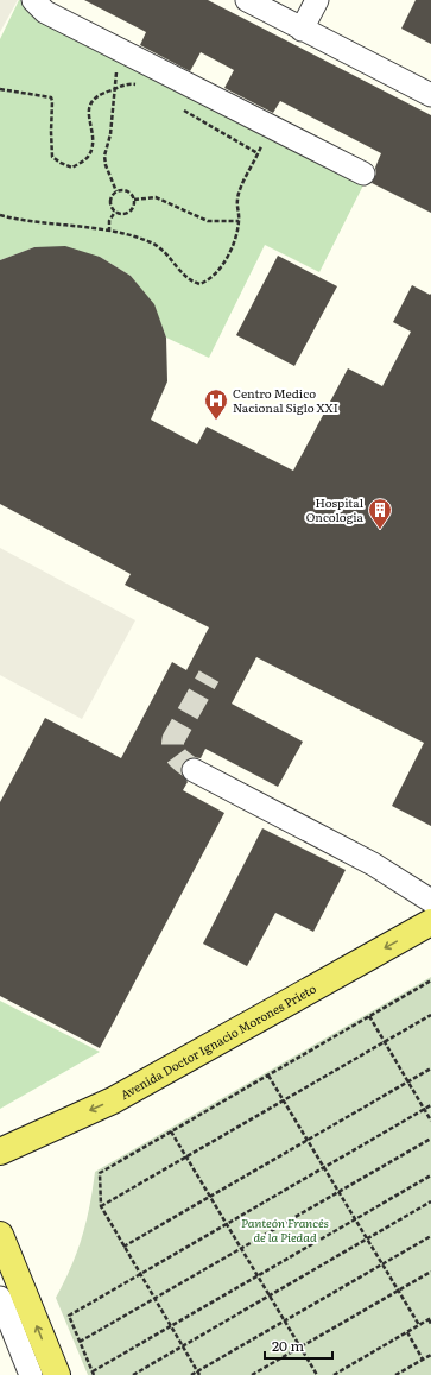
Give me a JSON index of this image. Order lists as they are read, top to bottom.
{
  "streets": {
    "main road": ["Avenida Doctor Ignacio Morones Prieto"]
  },
  "one_way": ["Avenida Doctor Ignacio Morones Prieto"],
  "parks": ["Panteón Francés de la Piedad"],
  "places": {
    "hospital": ["Centro Medico Nacional Siglo XXI"],
    "building": ["Hospital Oncologia"]
  },
  "scale_bar": "20 m"
}
